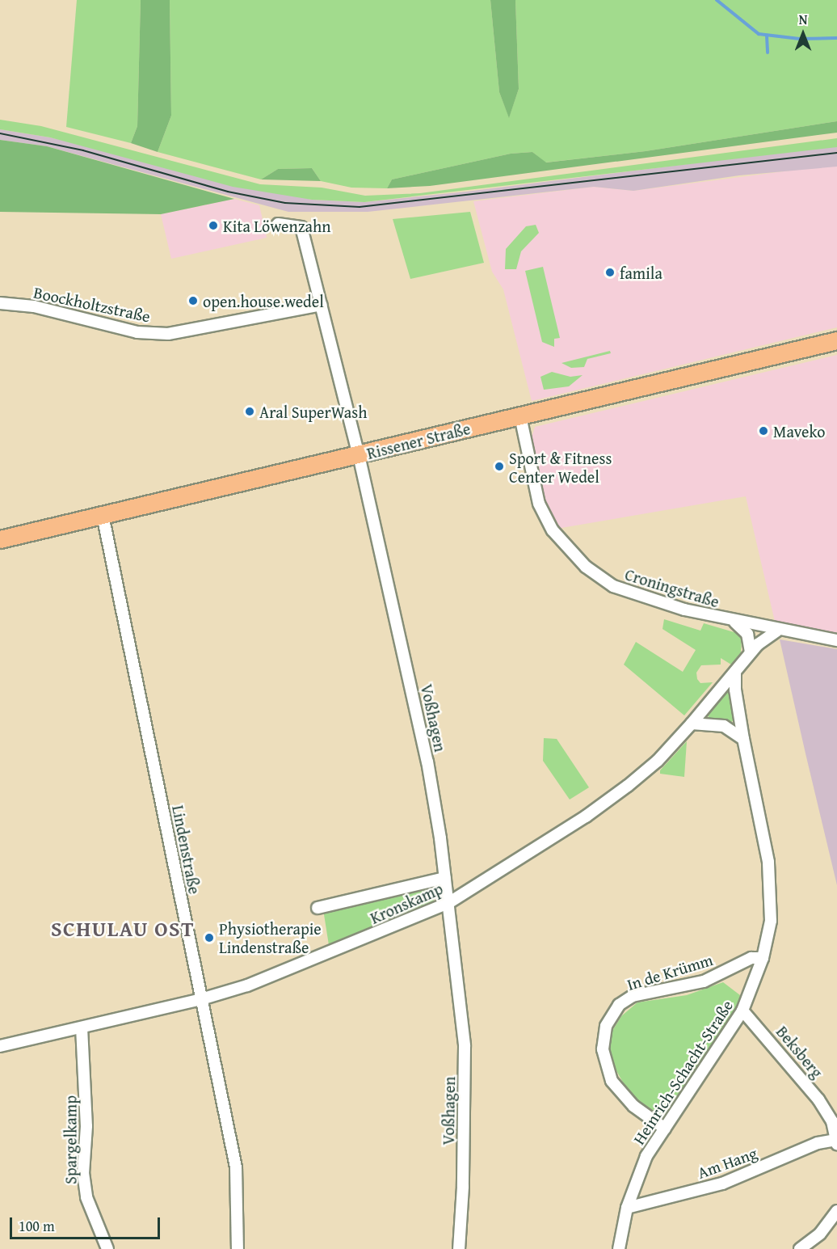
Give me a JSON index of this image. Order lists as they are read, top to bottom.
{
  "streets": {
    "main road": ["Rissener Straße"],
    "street": [
      "Boockholtzstraße",
      "Croningstraße",
      "Voßhagen",
      "Lindenstraße",
      "Kronskamp",
      "In de Krümm",
      "Beksberg",
      "Heinrich-Schacht-Straße",
      "Spargelkamp",
      "Am Hang"
    ]
  },
  "crossings": [
    ["Boockholtzstraße", "Voßhagen"],
    ["Rissener Straße", "Croningstraße"],
    ["Rissener Straße", "Voßhagen"],
    ["Rissener Straße", "Lindenstraße"],
    ["Croningstraße", "Kronskamp"],
    ["Voßhagen", "Kronskamp"],
    ["Lindenstraße", "Kronskamp"],
    ["Kronskamp", "Heinrich-Schacht-Straße"],
    ["Kronskamp", "Spargelkamp"],
    ["In de Krümm", "Heinrich-Schacht-Straße"],
    ["Beksberg", "Heinrich-Schacht-Straße"],
    ["Beksberg", "Am Hang"],
    ["Heinrich-Schacht-Straße", "Am Hang"]
  ],
  "districts": ["SCHULAU OST"],
  "places": [
    "Kita Löwenzahn",
    "famila",
    "open.house.wedel",
    "Aral SuperWash",
    "Maveko",
    "Sport & Fitness Center Wedel",
    "Physiotherapie Lindenstraße"
  ],
  "scale_bar": "100 m",
  "north": "top"
}
